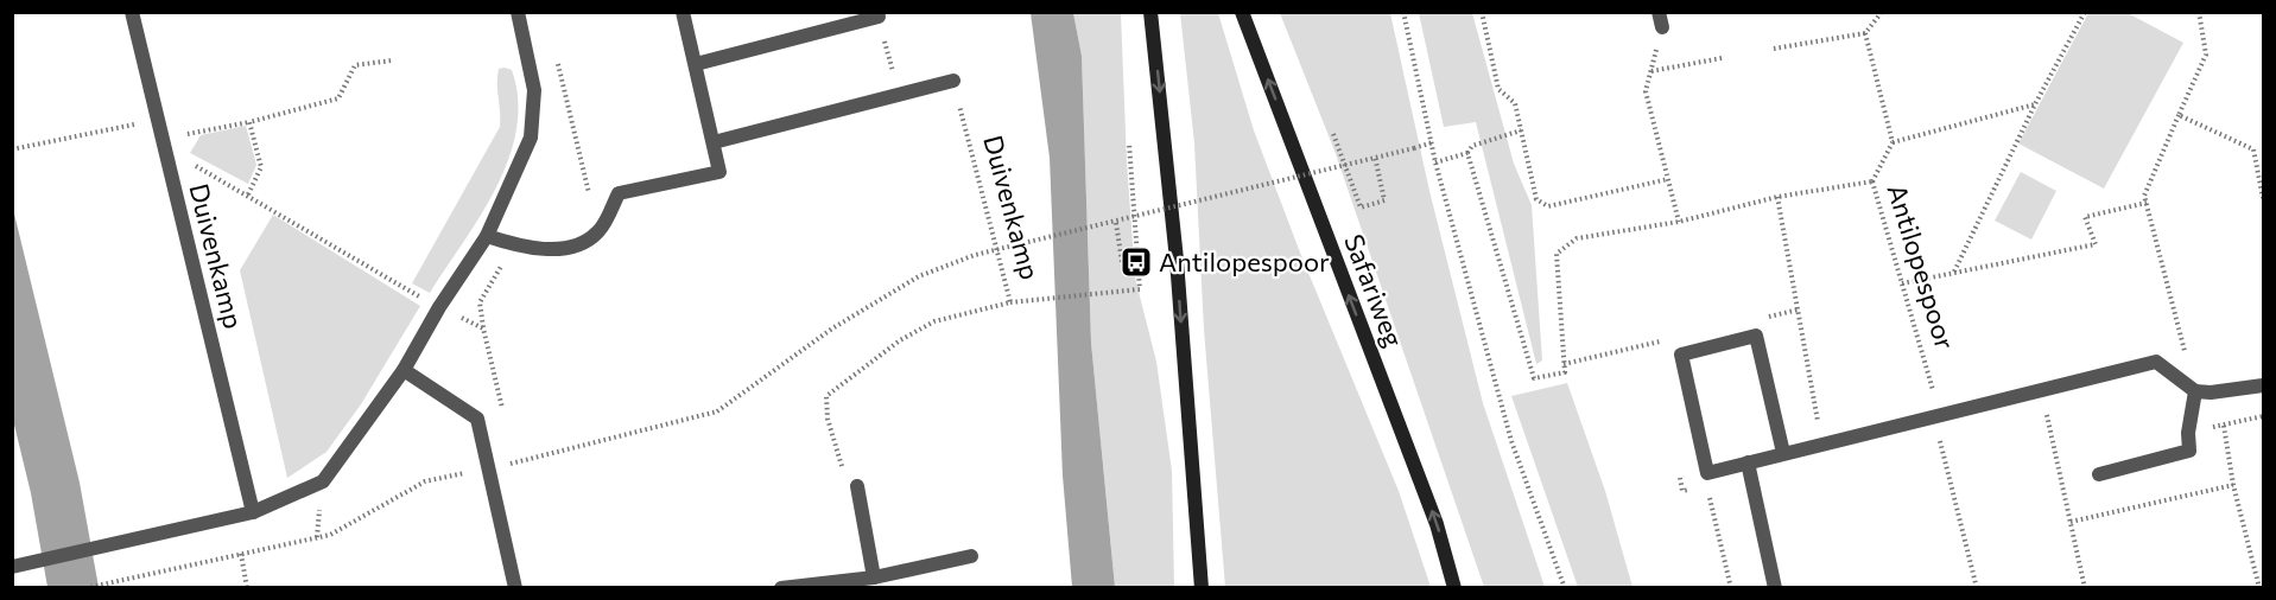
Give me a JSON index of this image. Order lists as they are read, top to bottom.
{
  "streets": {
    "street": ["Duivenkamp", "Safariweg"],
    "path": ["Antilopespoor"]
  },
  "one_way": ["Safariweg"],
  "places": {
    "bus stop": ["Antilopespoor"]
  }
}
